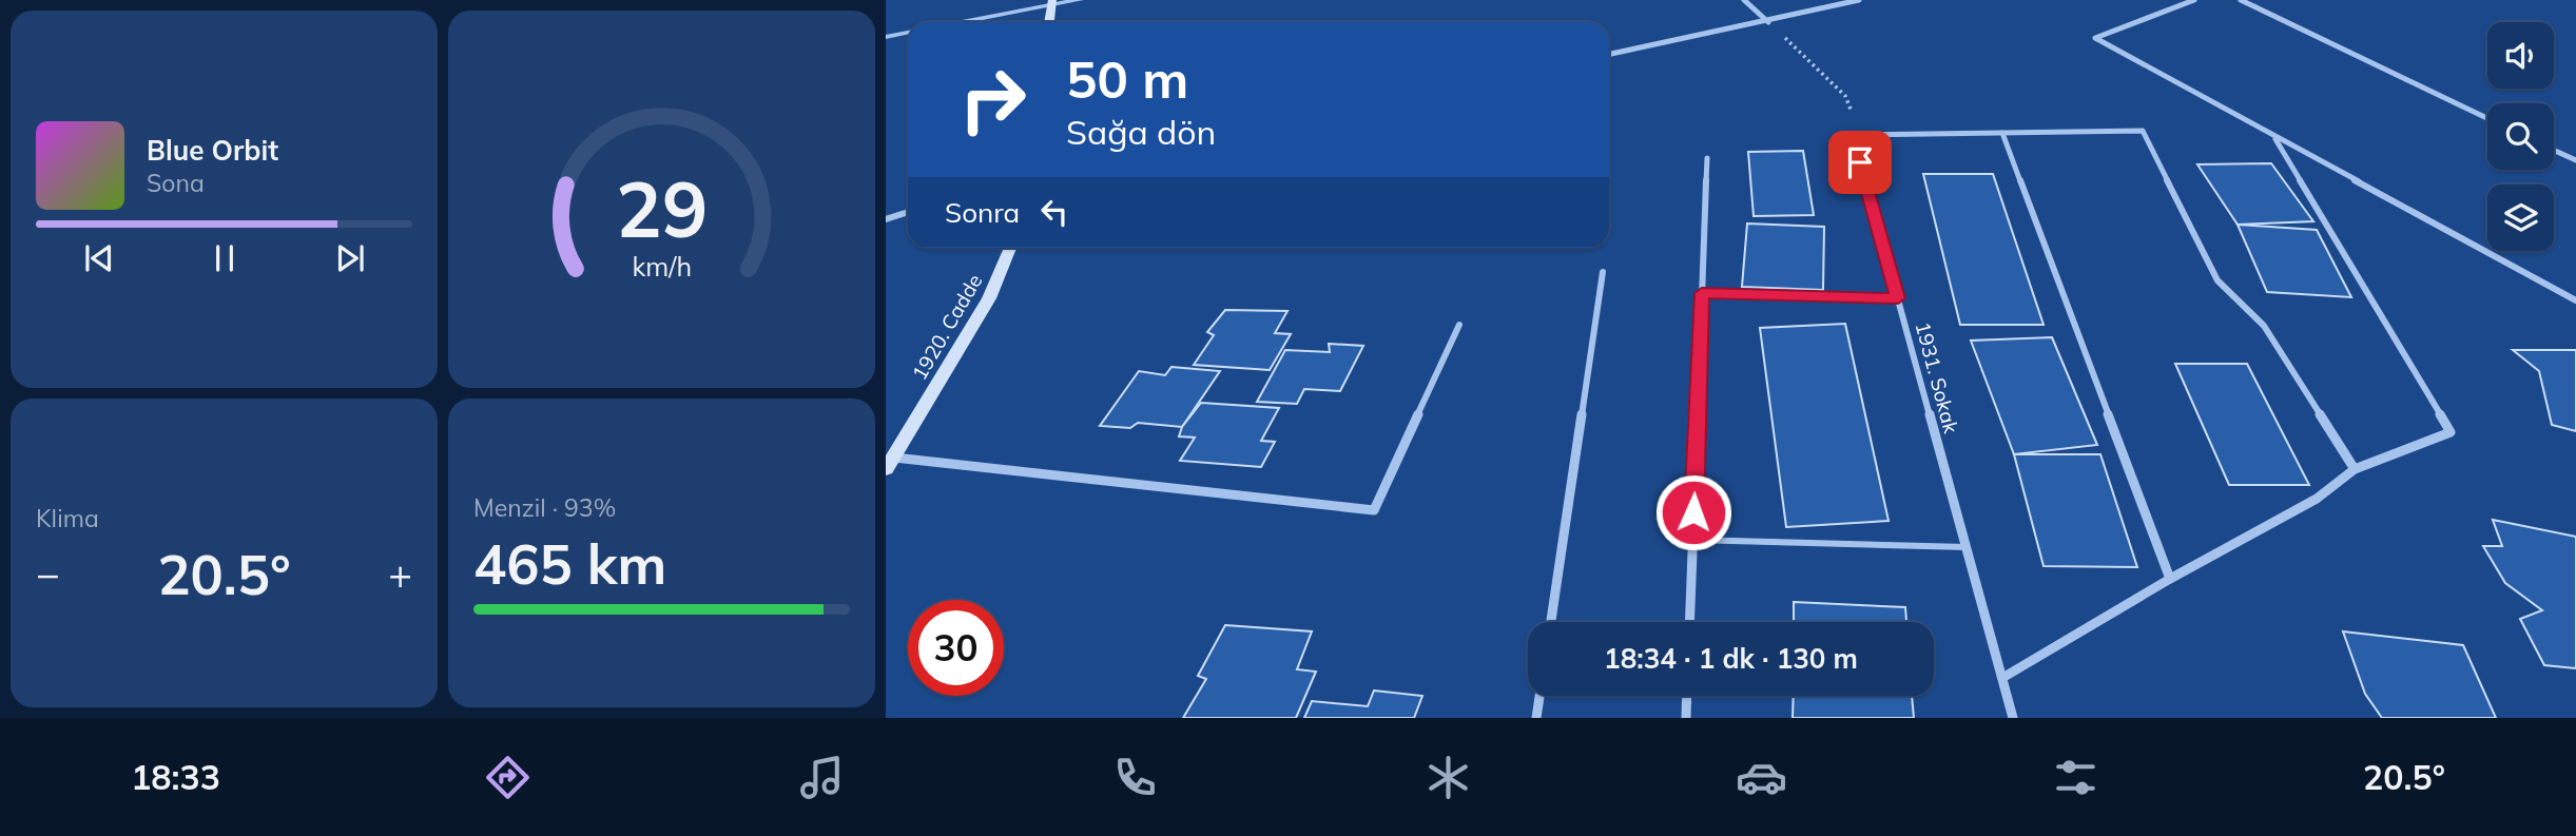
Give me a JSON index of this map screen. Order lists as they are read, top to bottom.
{
  "streets": {
    "main road": ["1920. Cadde"],
    "street": ["1931. Sokak"]
  },
  "page": {
    "turn": ["50 m", "Sağa dön"],
    "song": ["Blue Orbit", "Sona"],
    "then": "Sonra",
    "tile": [
      "Klima",
      ["Menzil · 93%", "465 km"]
    ],
    "heat": ["−", "20.5°", "+"],
    "limit": "30",
    "trip": "18:34 · 1 dk · 130 m",
    "tabs": ["18:33", "20.5°"],
    "gauge": ["29", "km/h"]
  }
}
